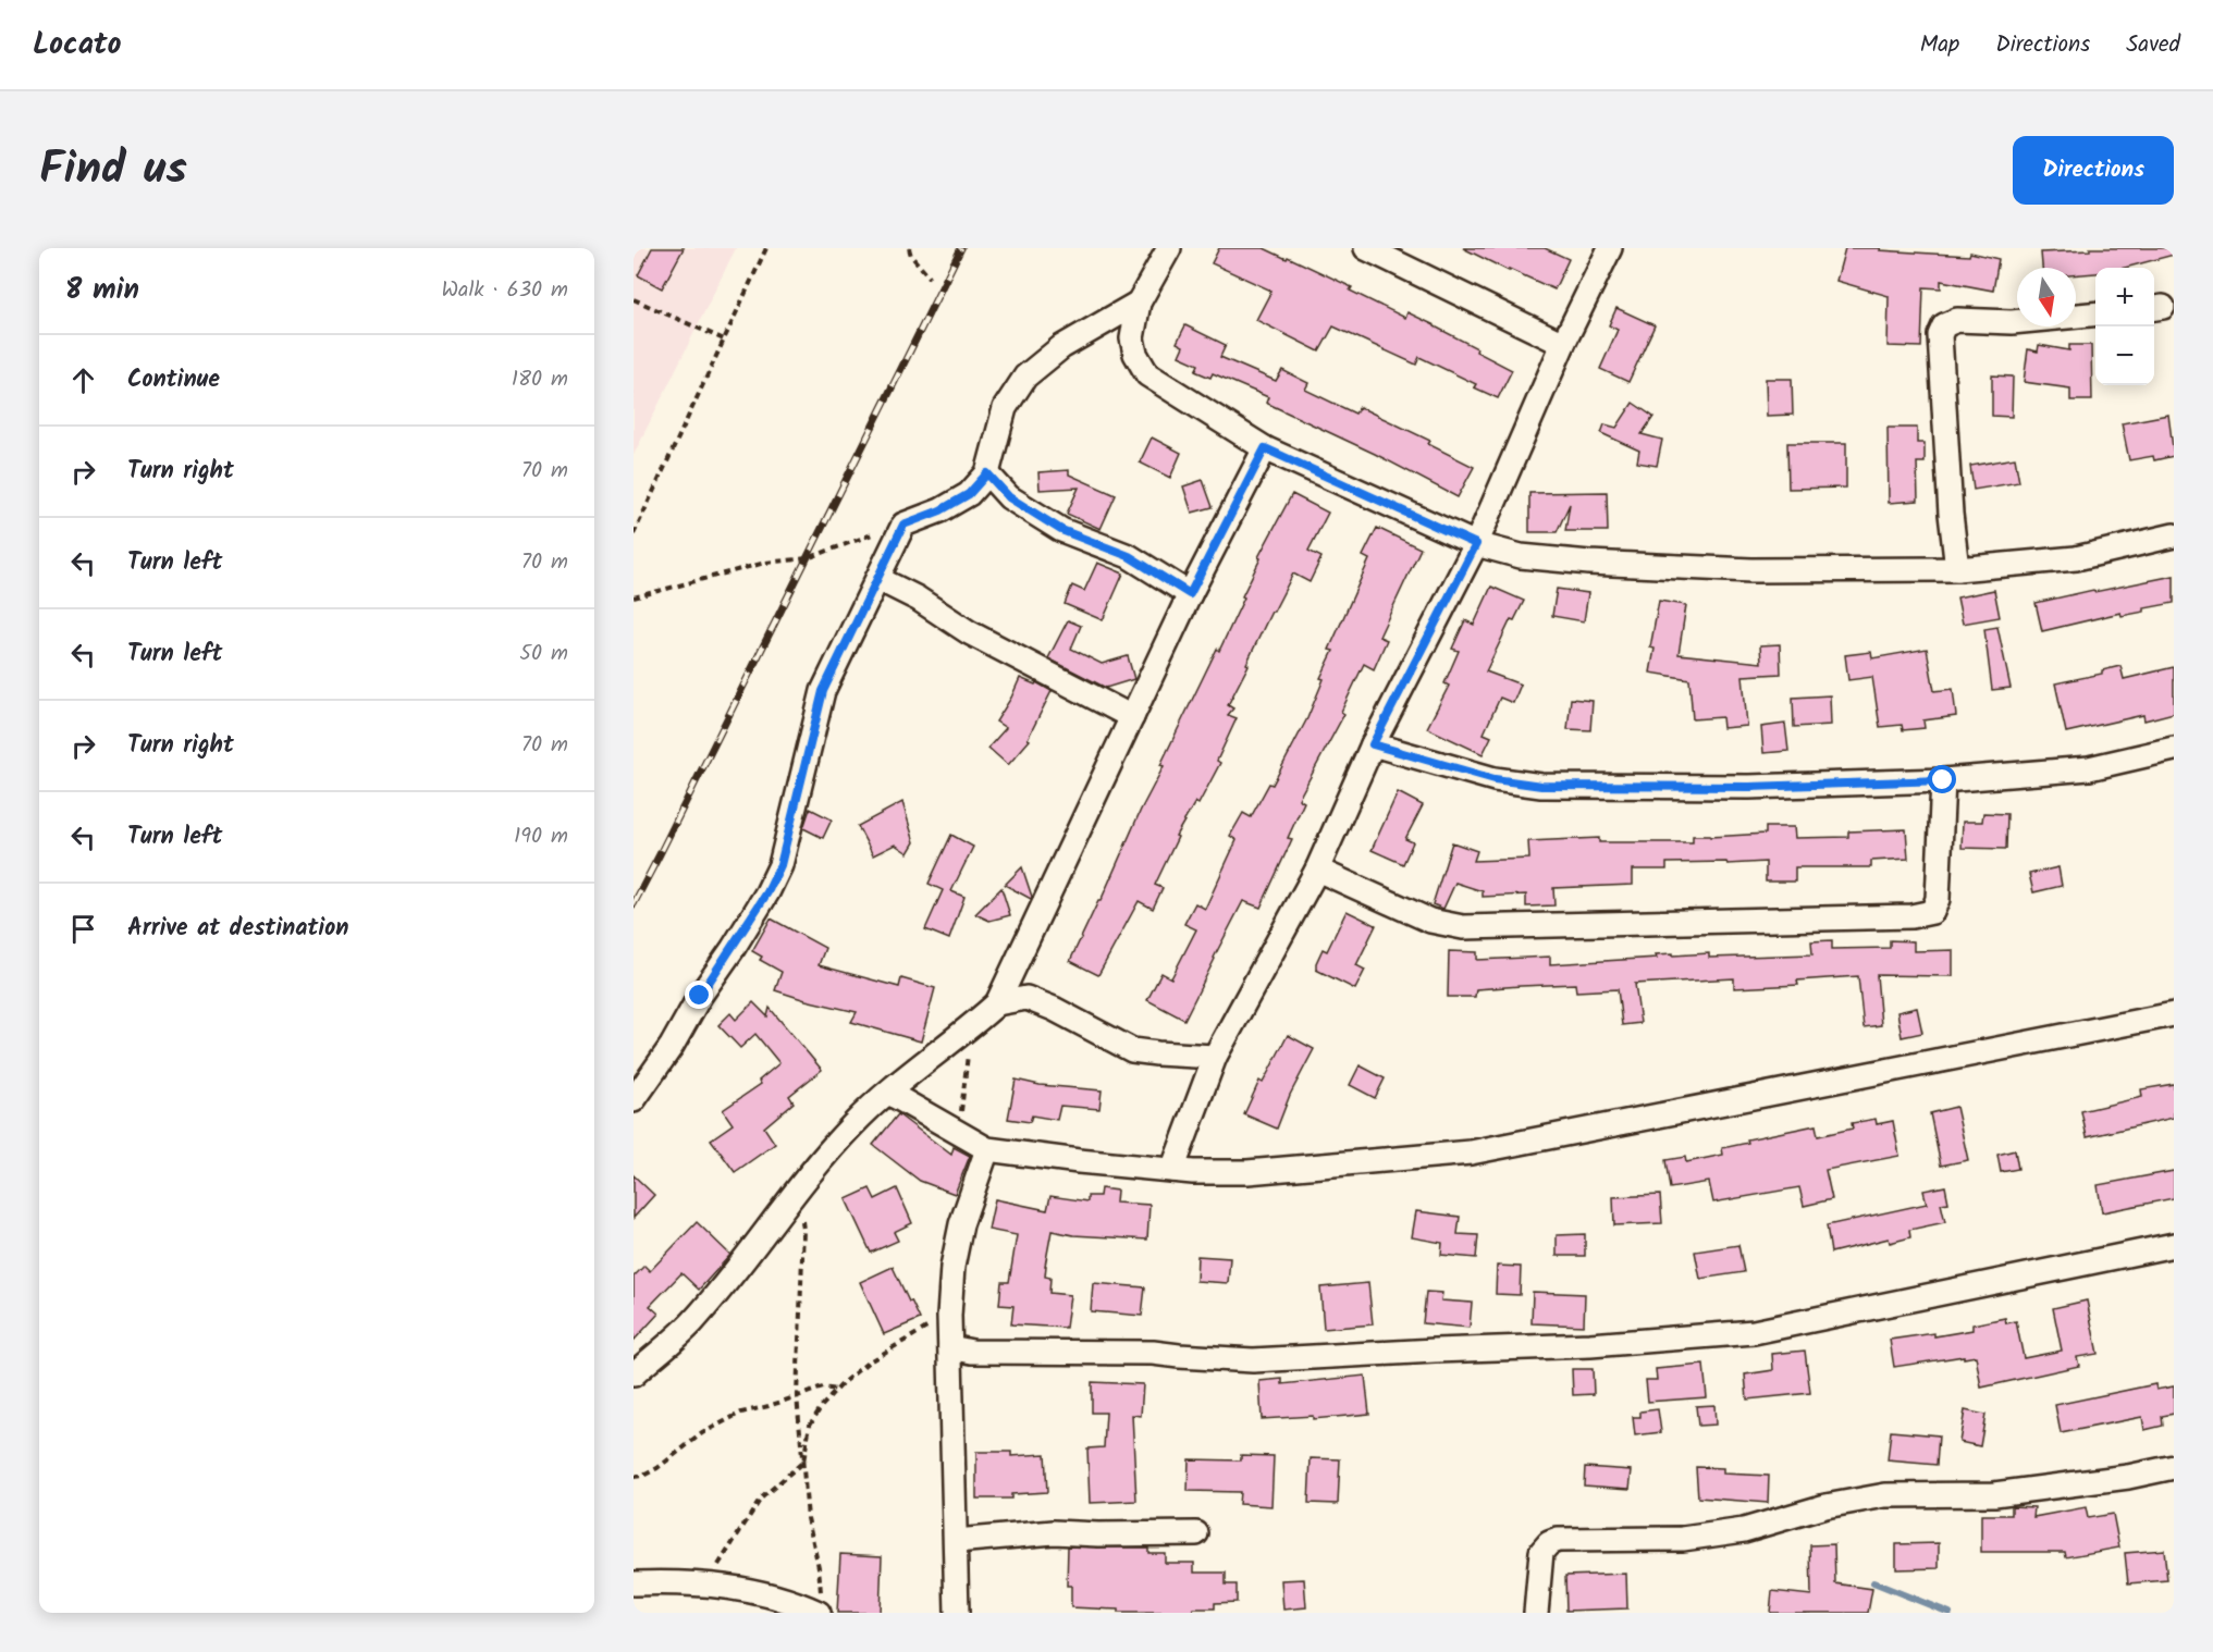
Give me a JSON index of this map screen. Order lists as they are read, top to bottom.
{
  "north": "bottom",
  "page": {
    "header": "Locato",
    "nav": ["Map", "Directions", "Saved"],
    "title": "Find us",
    "buttons": "Directions",
    "heading": ["8 min", "Walk · 630 m"],
    "map_buttons": ["+", "−"],
    "list": [
      ["Continue", "180 m"],
      ["Turn right", "70 m"],
      ["Turn left", "70 m"],
      ["Turn left", "50 m"],
      ["Turn right", "70 m"],
      ["Turn left", "190 m"],
      "Arrive at destination"
    ]
  }
}
